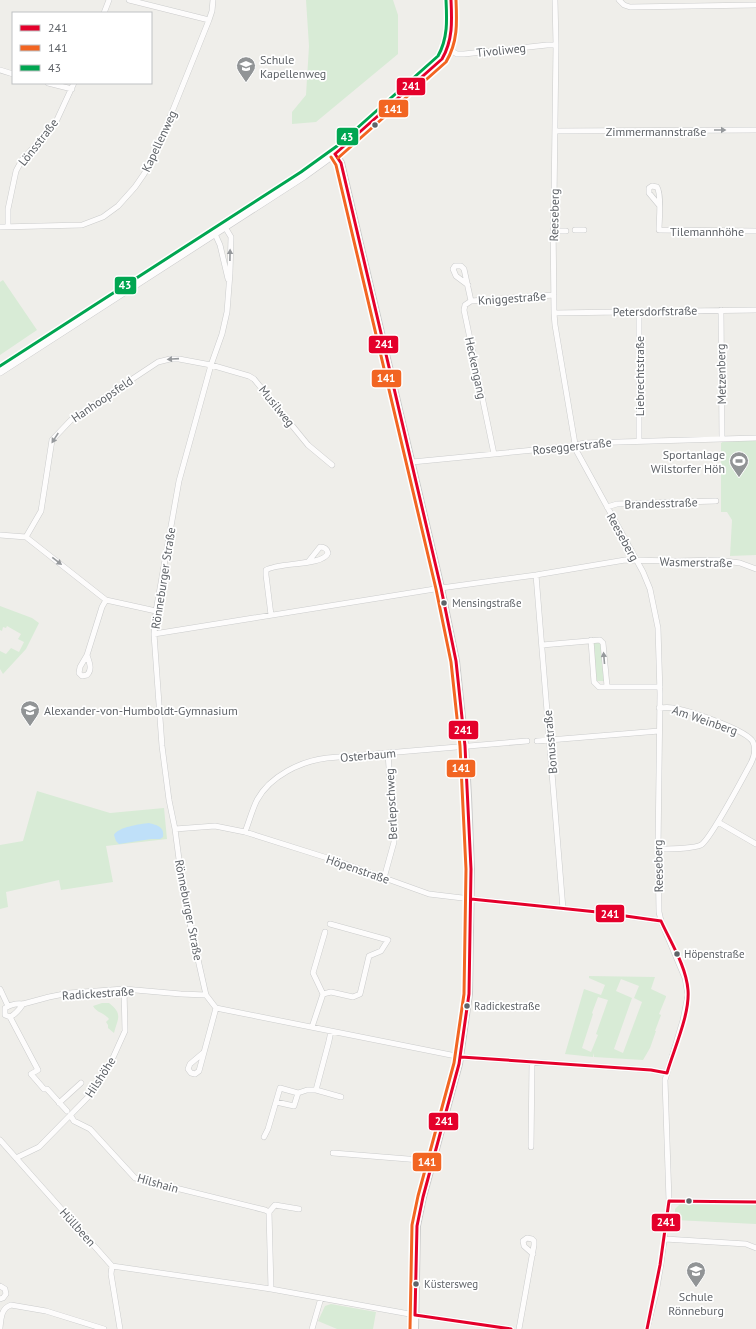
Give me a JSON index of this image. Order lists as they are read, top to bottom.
{
  "streets": {
    "street": [
      "Tivoliweg",
      "Zimmermannstraße",
      "Kapellenweg",
      "Lönsstraße",
      "Reeseberg",
      "Tilemannhöhe",
      "Kniggestraße",
      "Petersdorfstraße",
      "Heckengang",
      "Metzenberg",
      "Liebrechtstraße",
      "Hanhoopsfeld",
      "Musilweg",
      "Roseggerstraße",
      "Brandesstraße",
      "Wasmerstraße",
      "Rönneburger Straße",
      "Am Weinberg",
      "Bonusstraße",
      "Osterbaum",
      "Berlepschweg",
      "Höpenstraße",
      "Radickestraße",
      "Hilshöhe",
      "Hilshain",
      "Hüllbeen"
    ]
  },
  "crossings": [
    ["Tivoliweg", "Reeseberg"],
    ["Zimmermannstraße", "Reeseberg"],
    ["Kapellenweg", "Lönsstraße"],
    ["Reeseberg", "Kniggestraße"],
    ["Reeseberg", "Petersdorfstraße"],
    ["Reeseberg", "Roseggerstraße"],
    ["Reeseberg", "Brandesstraße"],
    ["Reeseberg", "Wasmerstraße"],
    ["Reeseberg", "Am Weinberg"],
    ["Reeseberg", "Höpenstraße"],
    ["Kniggestraße", "Heckengang"],
    ["Petersdorfstraße", "Metzenberg"],
    ["Petersdorfstraße", "Liebrechtstraße"],
    ["Heckengang", "Roseggerstraße"],
    ["Metzenberg", "Roseggerstraße"],
    ["Liebrechtstraße", "Roseggerstraße"],
    ["Hanhoopsfeld", "Musilweg"],
    ["Hanhoopsfeld", "Rönneburger Straße"],
    ["Musilweg", "Rönneburger Straße"],
    ["Rönneburger Straße", "Höpenstraße"],
    ["Rönneburger Straße", "Radickestraße"],
    ["Bonusstraße", "Höpenstraße"],
    ["Osterbaum", "Berlepschweg"],
    ["Osterbaum", "Höpenstraße"],
    ["Berlepschweg", "Höpenstraße"],
    ["Radickestraße", "Hilshöhe"],
    ["Hilshöhe", "Hilshain"],
    ["Hilshöhe", "Hüllbeen"]
  ],
  "one_way": ["Zimmermannstraße", "Hanhoopsfeld"],
  "places": {
    "school or university": ["Schule Kapellenweg", "Alexander-von-Humboldt-Gymnasium", "Schule Rönneburg"],
    "sports": ["Sportanlage Wilstorfer Höh"],
    "other": [
      "Mensingstraße",
      "Höpenstraße",
      "Radickestraße",
      "Küstersweg"
    ]
  },
  "lines": ["transit line 241", "transit line 141", "transit line 43"],
  "legend": ["241", "141", "43"]
}
